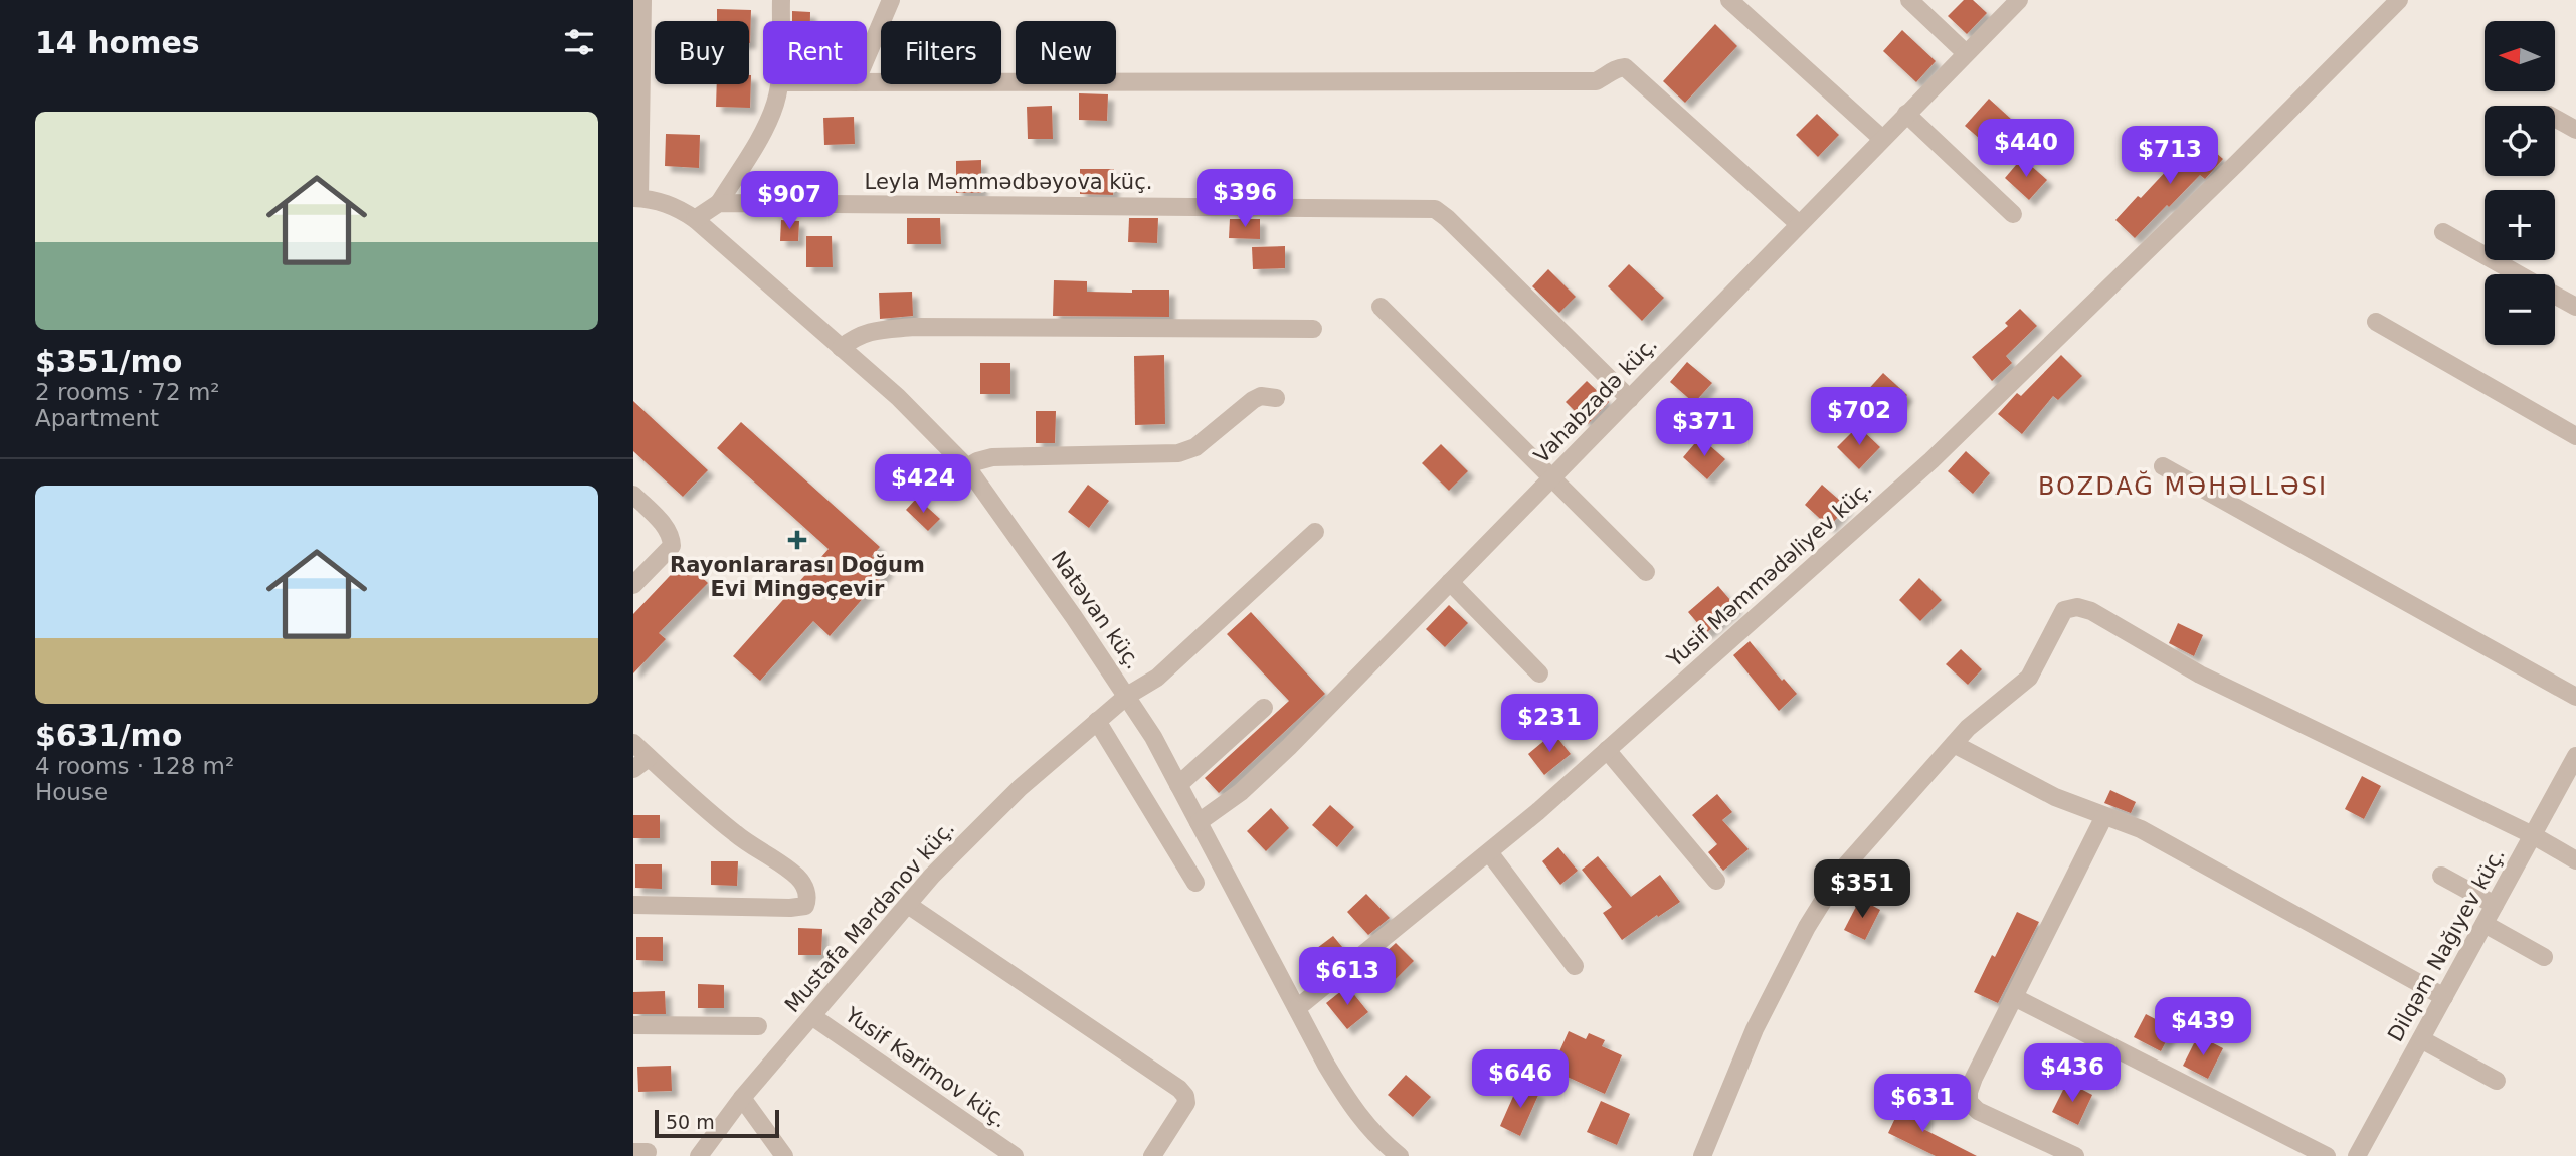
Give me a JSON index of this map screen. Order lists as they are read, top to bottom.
{
  "streets": {
    "street": [
      "Leyla Məmmədbəyova küç.",
      "Vahabzadə küç.",
      "Yusif Məmmədəliyev küç.",
      "Natəvan küç.",
      "Mustafa Mərdənov küç.",
      "Dilqəm Nağıyev küç.",
      "Yusif Kərimov küç."
    ]
  },
  "crossings": [
    ["Leyla Məmmədbəyova küç.", "Vahabzadə küç."],
    ["Vahabzadə küç.", "Natəvan küç."],
    ["Yusif Məmmədəliyev küç.", "Natəvan küç."],
    ["Natəvan küç.", "Mustafa Mərdənov küç."],
    ["Mustafa Mərdənov küç.", "Yusif Kərimov küç."]
  ],
  "districts": ["BOZDAĞ MƏHƏLLƏSI"],
  "places": {
    "health": ["Rayonlararası Doğum Evi Mingəçevir"]
  },
  "scale_bar": "50 m",
  "north": "left",
  "page": {
    "heading": "14 homes",
    "map_buttons": ["+", "−"],
    "chip": [
      "Buy",
      "Rent",
      "Filters",
      "New"
    ],
    "list": [
      {
        "name": "$351/mo",
        "note": "2 rooms · 72 m² · Apartment"
      },
      {
        "name": "$631/mo",
        "note": "4 rooms · 128 m² · House"
      }
    ],
    "price": [
      "$440",
      "$713",
      "$396",
      "$907",
      "$702",
      "$371",
      "$424",
      "$231",
      "$351",
      "$613",
      "$439",
      "$436",
      "$646",
      "$631"
    ],
    "scale": "50 m"
  }
}
